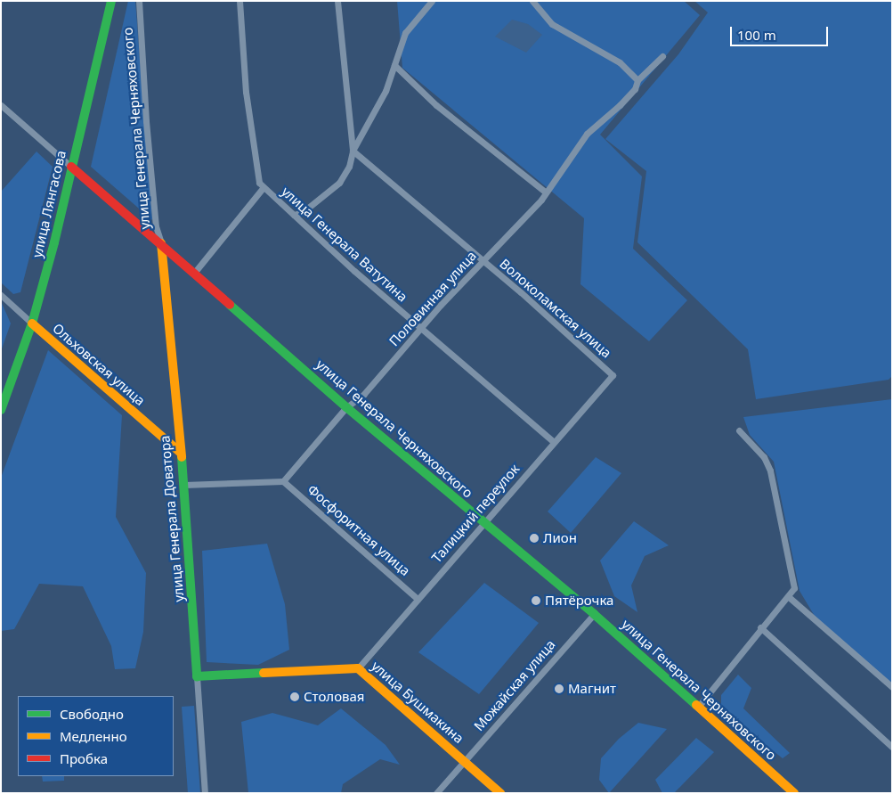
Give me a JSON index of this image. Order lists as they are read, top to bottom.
{
  "streets": {
    "street": [
      "улица Генерала Черняховского",
      "улица Лянгасова",
      "улица Генерала Ватутина",
      "Половинная улица",
      "Волоколамская улица",
      "Ольховская улица",
      "Талицкий переулок",
      "улица Генерала Доватора",
      "Фосфоритная улица",
      "Можайская улица",
      "улица Бушмакина"
    ]
  },
  "crossings": [
    ["улица Генерала Черняховского", "Половинная улица"],
    ["улица Генерала Черняховского", "Талицкий переулок"],
    ["улица Генерала Черняховского", "улица Генерала Доватора"],
    ["улица Генерала Черняховского", "Можайская улица"],
    ["улица Лянгасова", "Ольховская улица"],
    ["улица Генерала Ватутина", "Половинная улица"],
    ["улица Генерала Ватутина", "Талицкий переулок"],
    ["Половинная улица", "Волоколамская улица"],
    ["Половинная улица", "Фосфоритная улица"],
    ["Волоколамская улица", "Талицкий переулок"],
    ["Ольховская улица", "улица Генерала Доватора"],
    ["Талицкий переулок", "Фосфоритная улица"],
    ["Талицкий переулок", "улица Бушмакина"],
    ["улица Генерала Доватора", "улица Бушмакина"],
    ["Можайская улица", "улица Бушмакина"]
  ],
  "places": [
    "Лион",
    "Пятёрочка",
    "Магнит",
    "Столовая"
  ],
  "legend": ["Свободно", "Медленно", "Пробка"],
  "scale_bar": "100 m"
}
